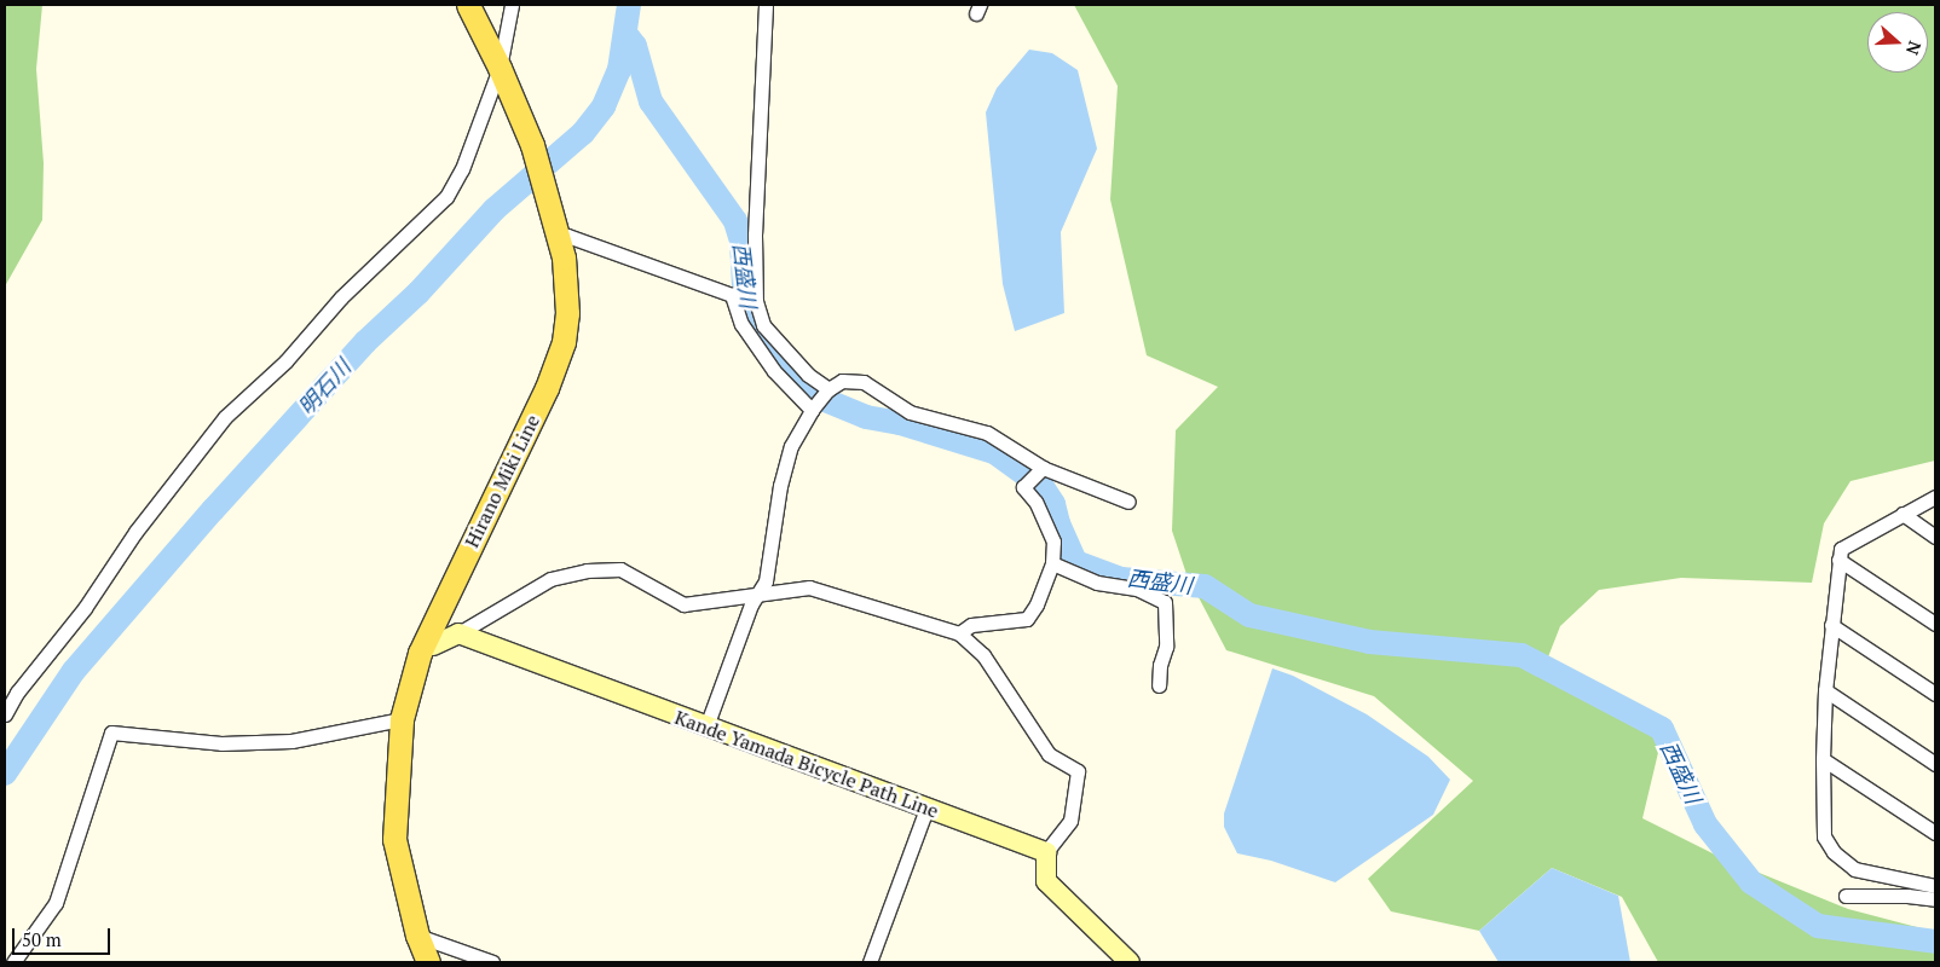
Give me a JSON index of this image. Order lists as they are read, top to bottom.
{
  "streets": {
    "main road": ["Hirano Miki Line", "Kande Yamada Bicycle Path Line"]
  },
  "water": ["西盛川", "明石川"],
  "scale_bar": "50 m",
  "north": "right"
}
